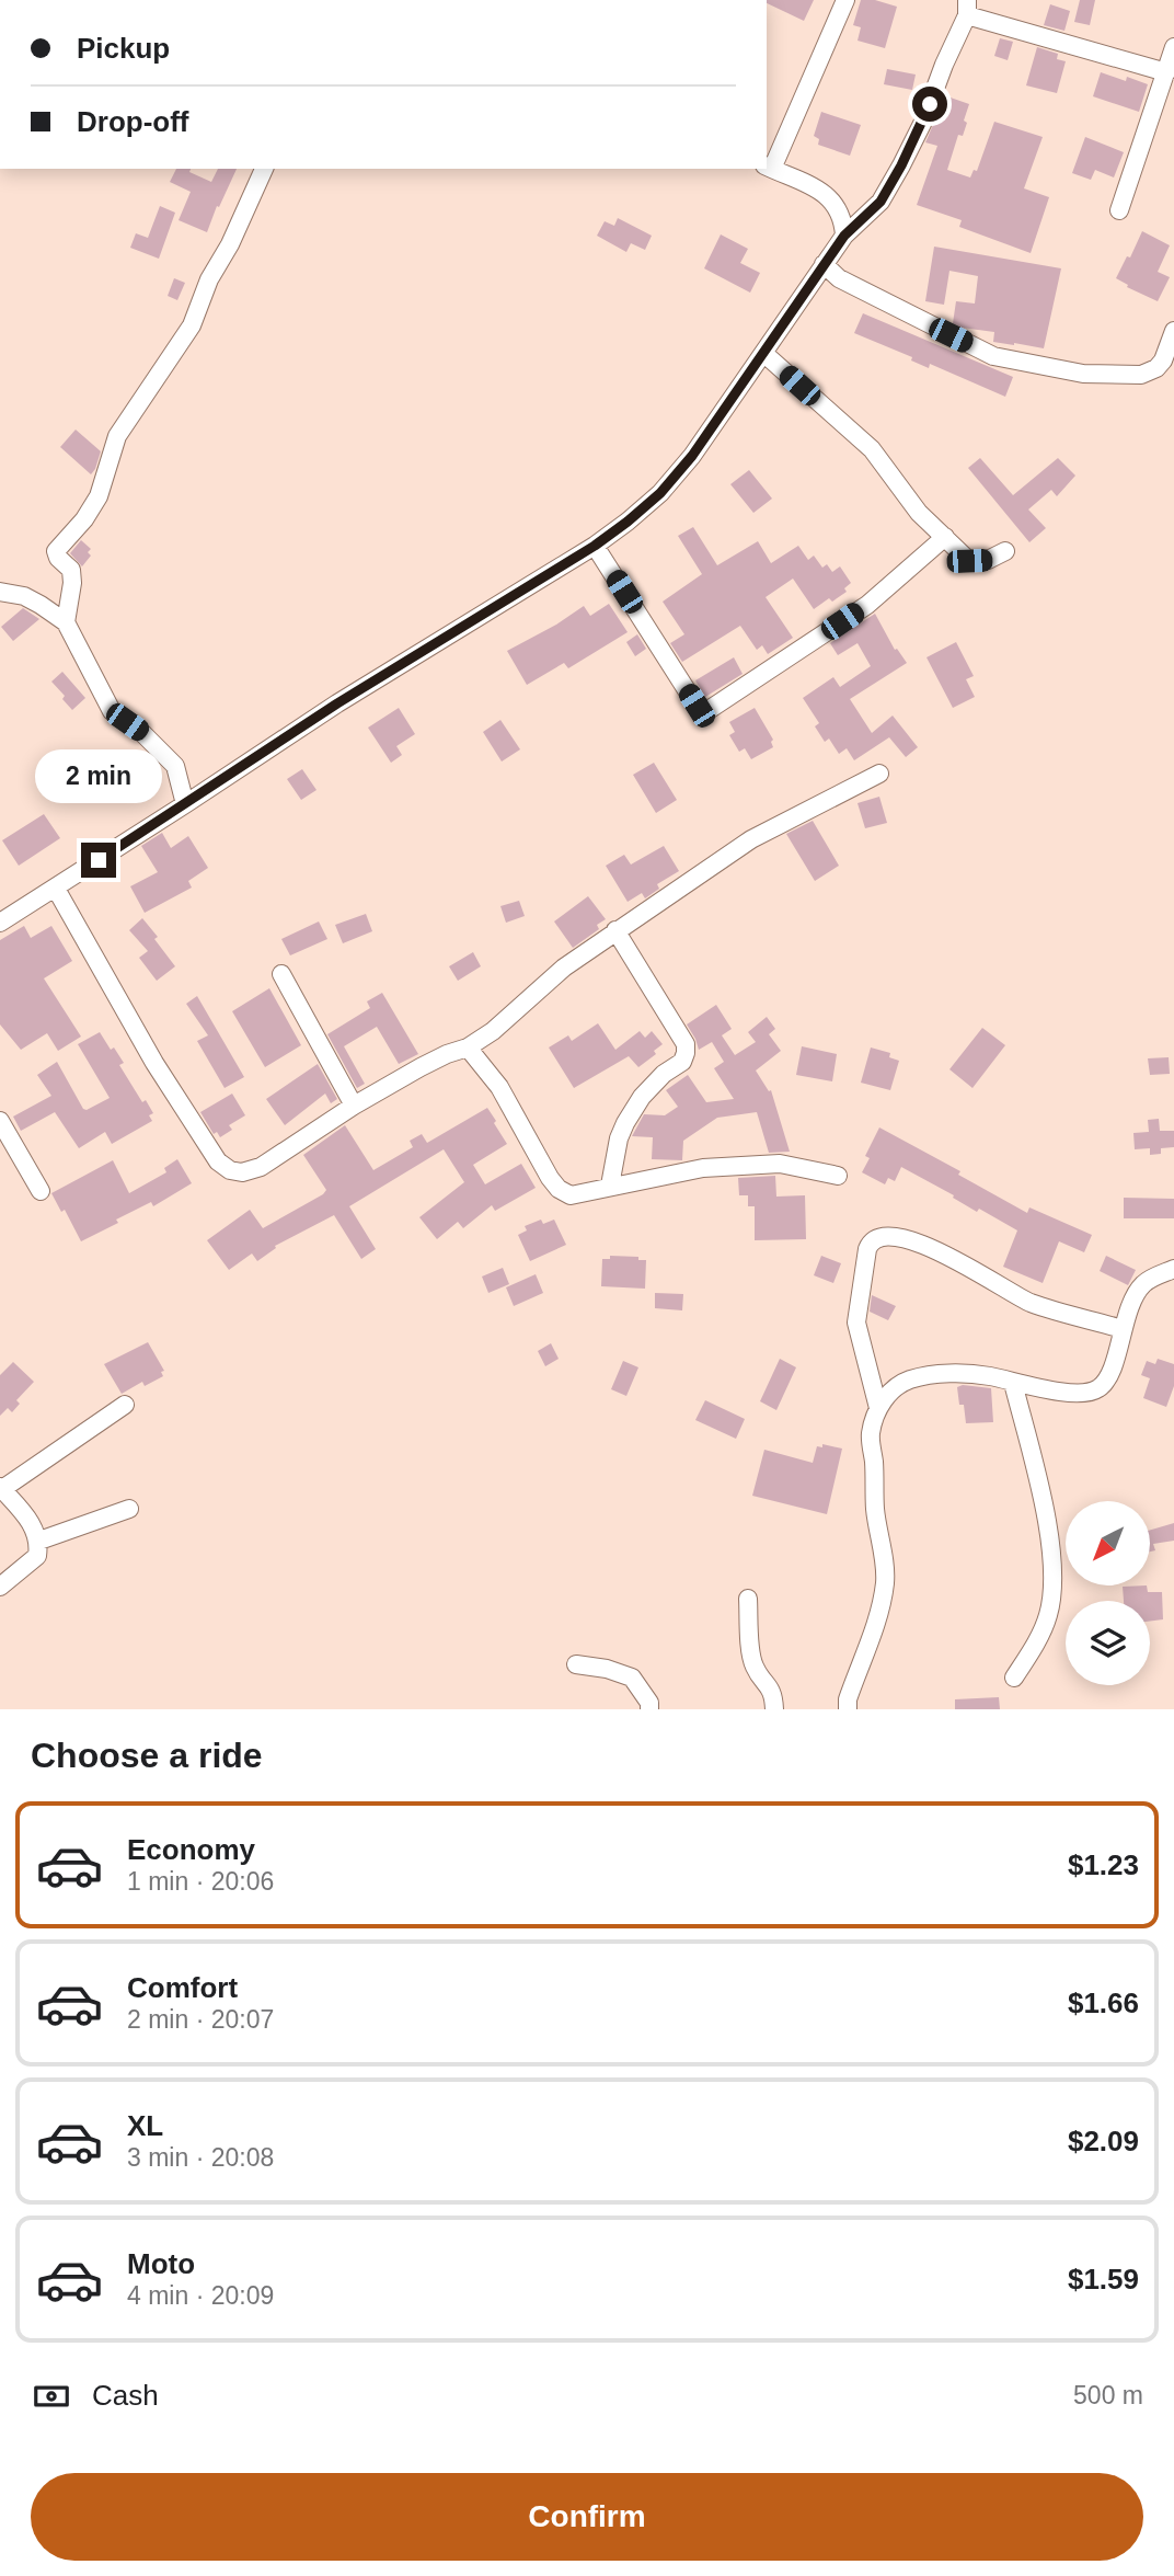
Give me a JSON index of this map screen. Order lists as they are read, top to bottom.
{
  "north": "bottom left",
  "page": {
    "banner": ["Pickup", "Drop-off"],
    "bubble": "2 min",
    "heading": "Choose a ride",
    "list": [
      {
        "name": "Economy",
        "note": "1 min · 20:06",
        "value": "$1.23"
      },
      {
        "name": "Comfort",
        "note": "2 min · 20:07",
        "value": "$1.66"
      },
      {
        "name": "XL",
        "note": "3 min · 20:08",
        "value": "$2.09"
      },
      {
        "name": "Moto",
        "note": "4 min · 20:09",
        "value": "$1.59"
      }
    ],
    "pay": ["Cash", "500 m"],
    "buttons": "Confirm"
  }
}
